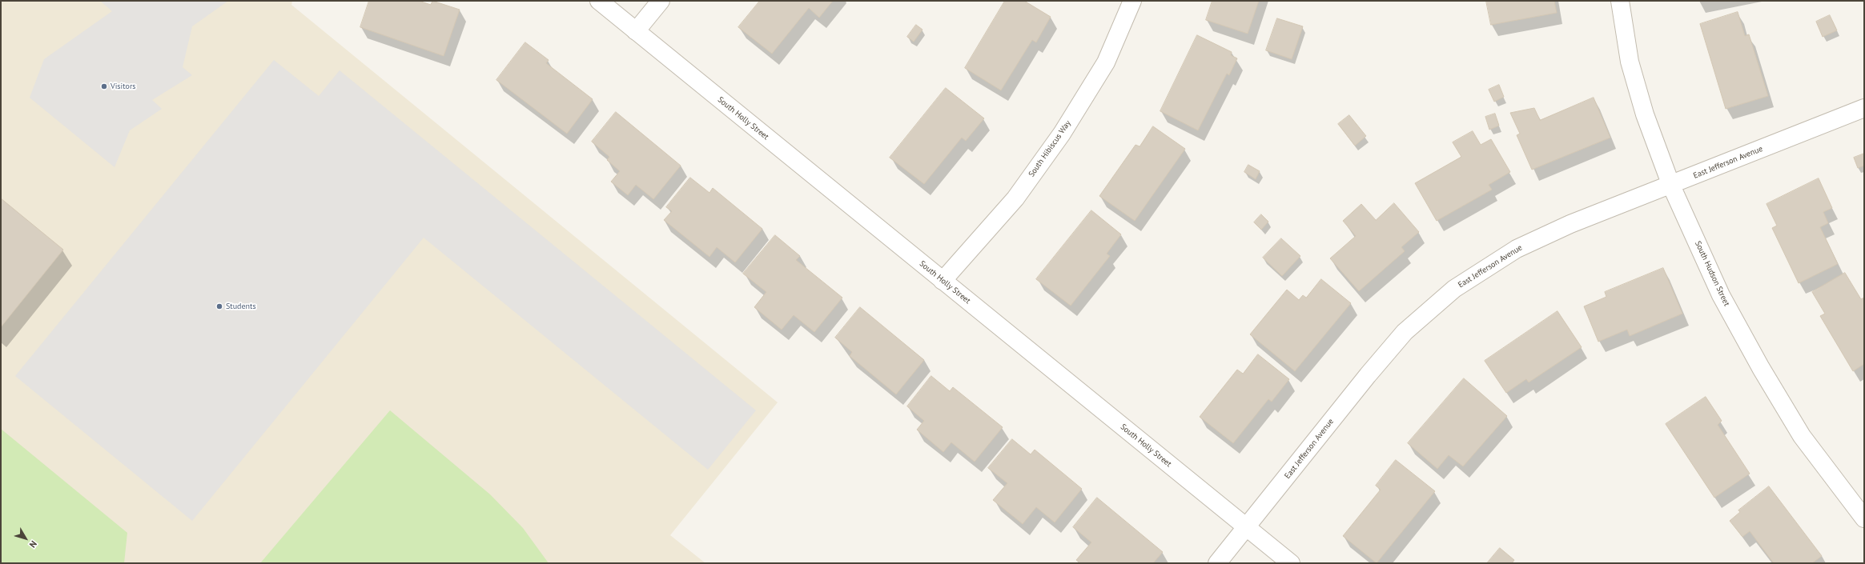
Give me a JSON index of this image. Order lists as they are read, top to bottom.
{
  "streets": {
    "street": [
      "South Holly Street",
      "South Hibiscus Way",
      "East Jefferson Avenue",
      "South Hudson Street"
    ]
  },
  "crossings": [
    ["South Holly Street", "South Hibiscus Way"],
    ["South Holly Street", "East Jefferson Avenue"],
    ["East Jefferson Avenue", "South Hudson Street"]
  ],
  "places": ["Visitors", "Students"],
  "north": "bottom right"
}
